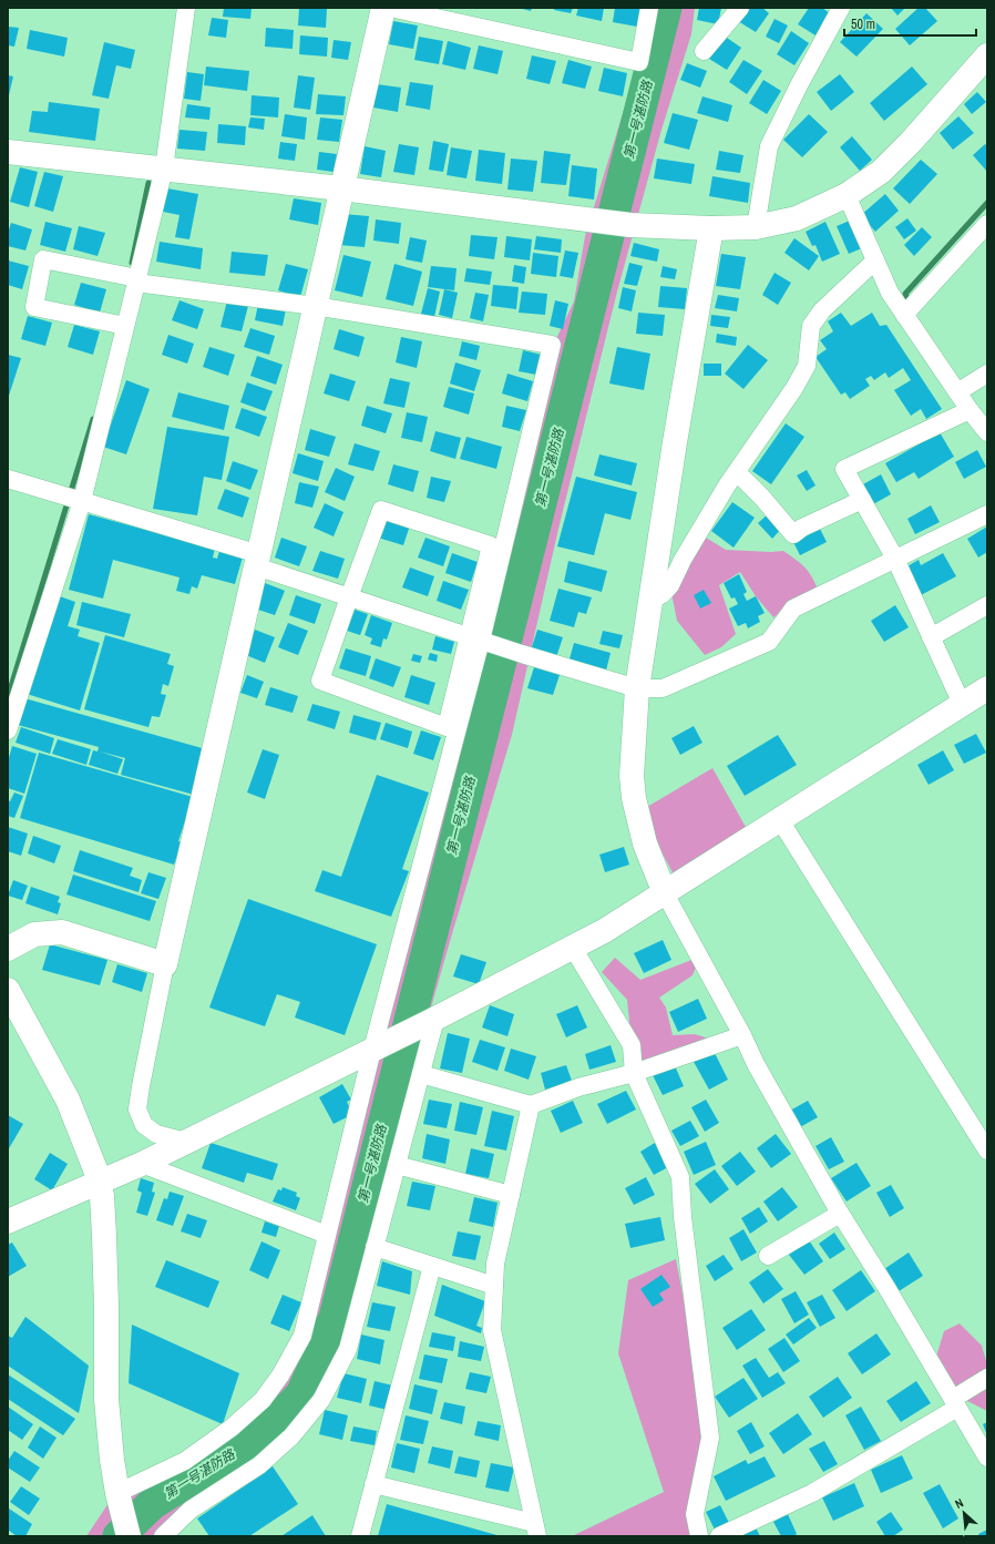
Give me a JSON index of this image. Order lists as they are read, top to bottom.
{
  "water": ["第一号湛防路"],
  "scale_bar": "50 m",
  "north": "top left"
}
